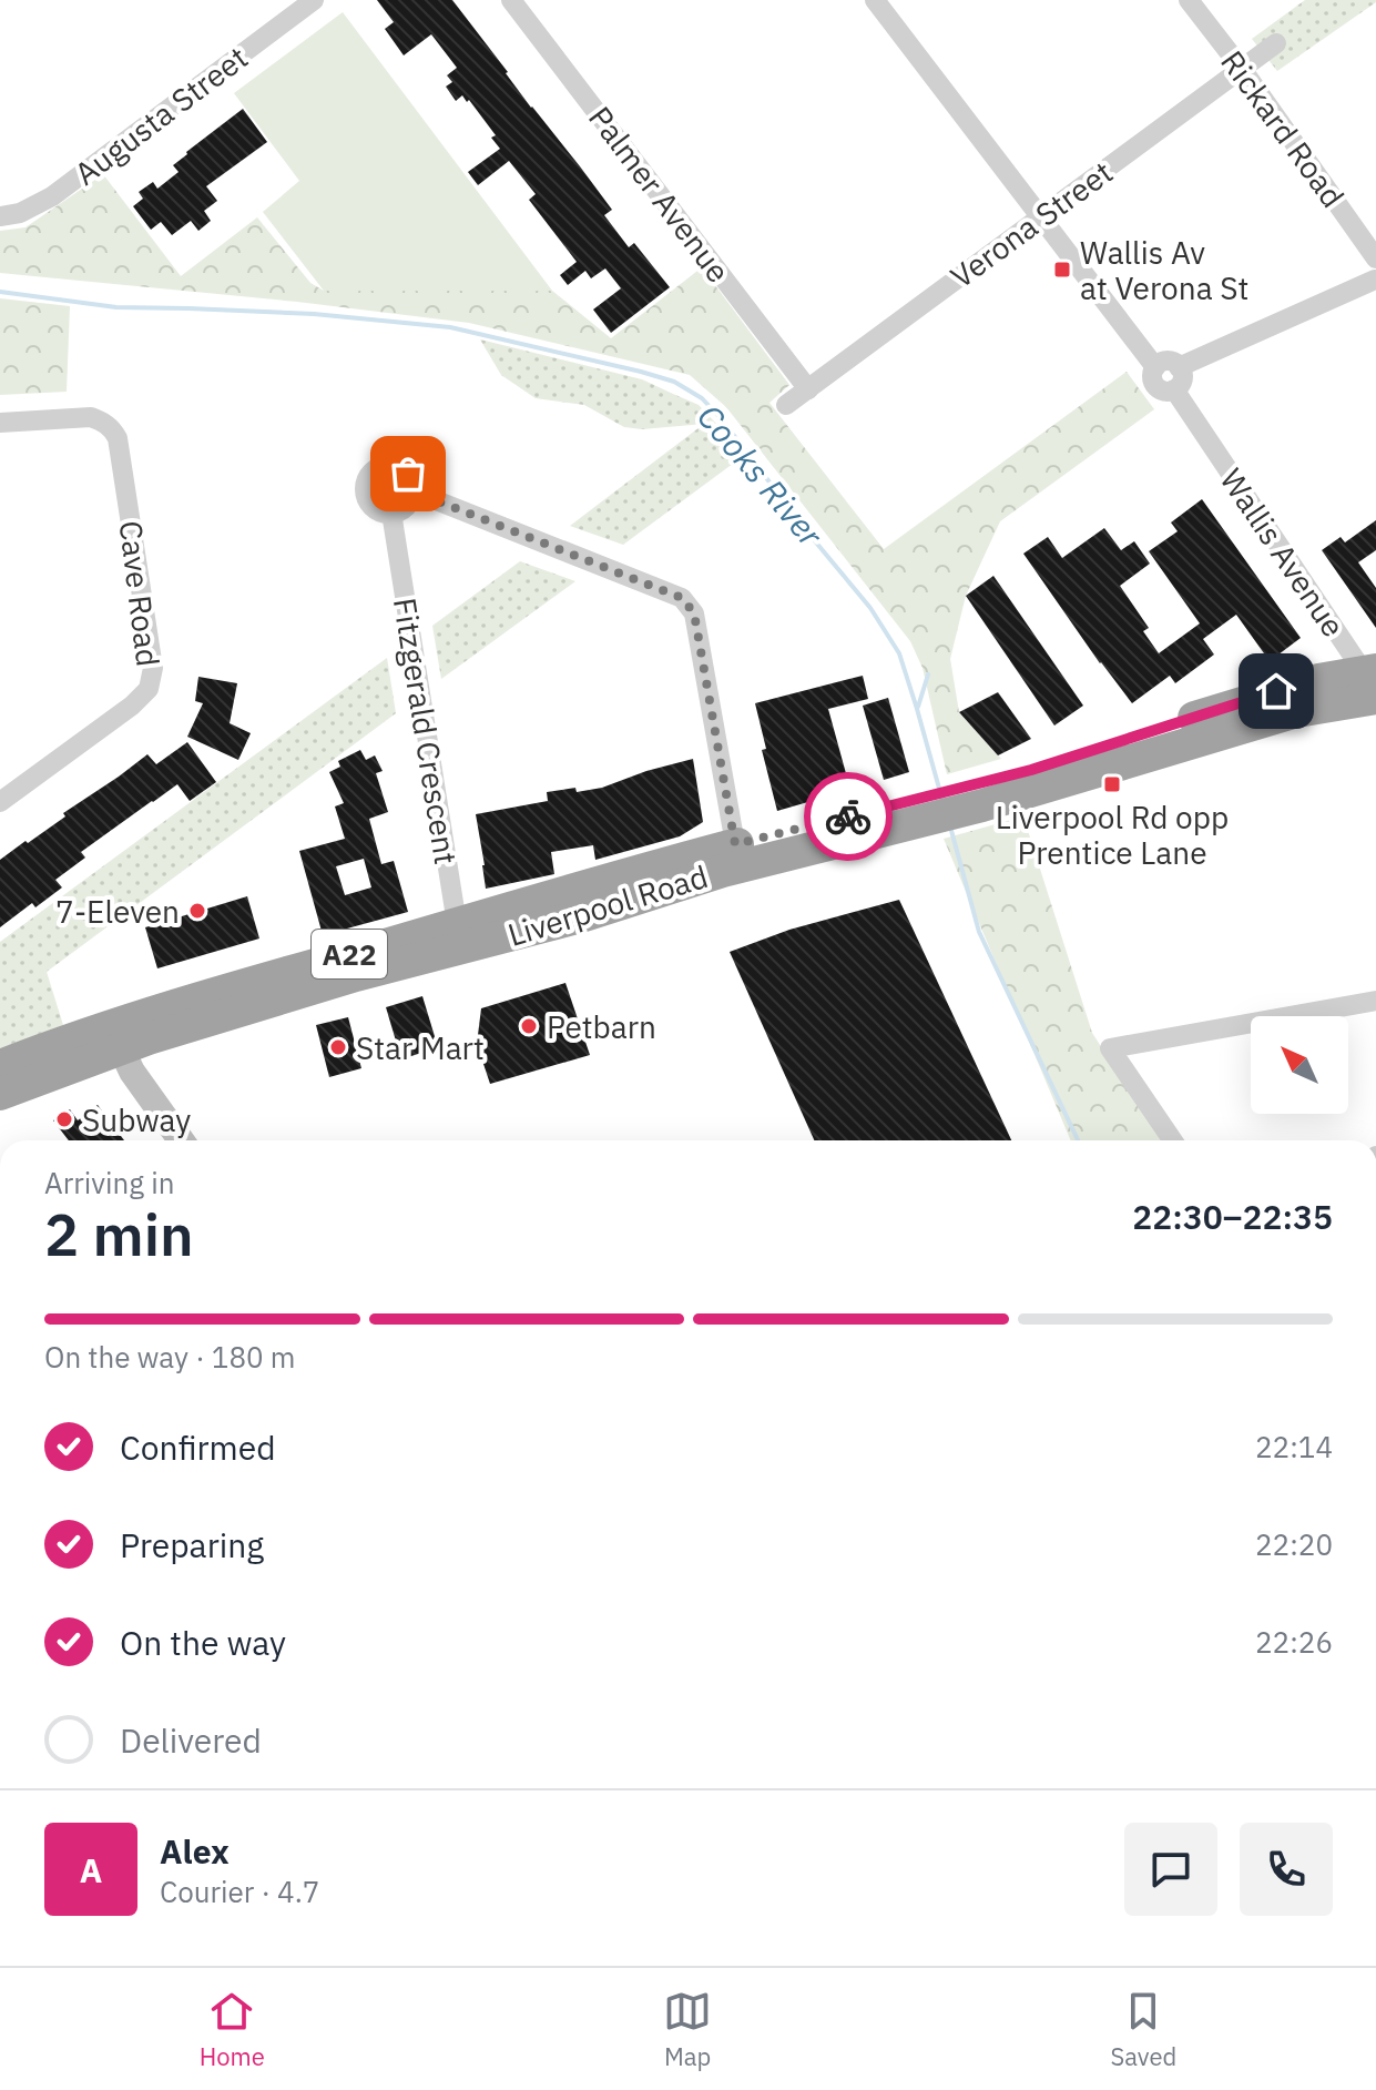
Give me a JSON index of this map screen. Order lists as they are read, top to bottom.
{
  "streets": {
    "highway": ["Liverpool Road", "A22"],
    "street": [
      "Augusta Street",
      "Rickard Road",
      "Palmer Avenue",
      "Verona Street",
      "Wallis Avenue",
      "Cave Road",
      "Fitzgerald Crescent"
    ]
  },
  "crossings": [
    ["Rickard Road", "Verona Street"],
    ["Palmer Avenue", "Verona Street"],
    ["Wallis Avenue", "Liverpool Road"],
    ["Fitzgerald Crescent", "Liverpool Road"]
  ],
  "water": ["Cooks River"],
  "places": {
    "transit": ["Wallis Av at Verona St", "Liverpool Rd opp Prentice Lane"],
    "other": [
      "7-Eleven",
      "Petbarn",
      "Star Mart",
      "Subway"
    ]
  },
  "north": "top left",
  "page": {
    "heading": ["2 min", "Arriving in", "22:30–22:35"],
    "panel": ["Alex", "Courier · 4.7"],
    "bar": "On the way · 180 m",
    "list": [
      ["Confirmed", "22:14"],
      ["Preparing", "22:20"],
      ["On the way", "22:26"],
      "Delivered"
    ],
    "round": "A",
    "tabs": ["Home", "Map", "Saved"]
  }
}
